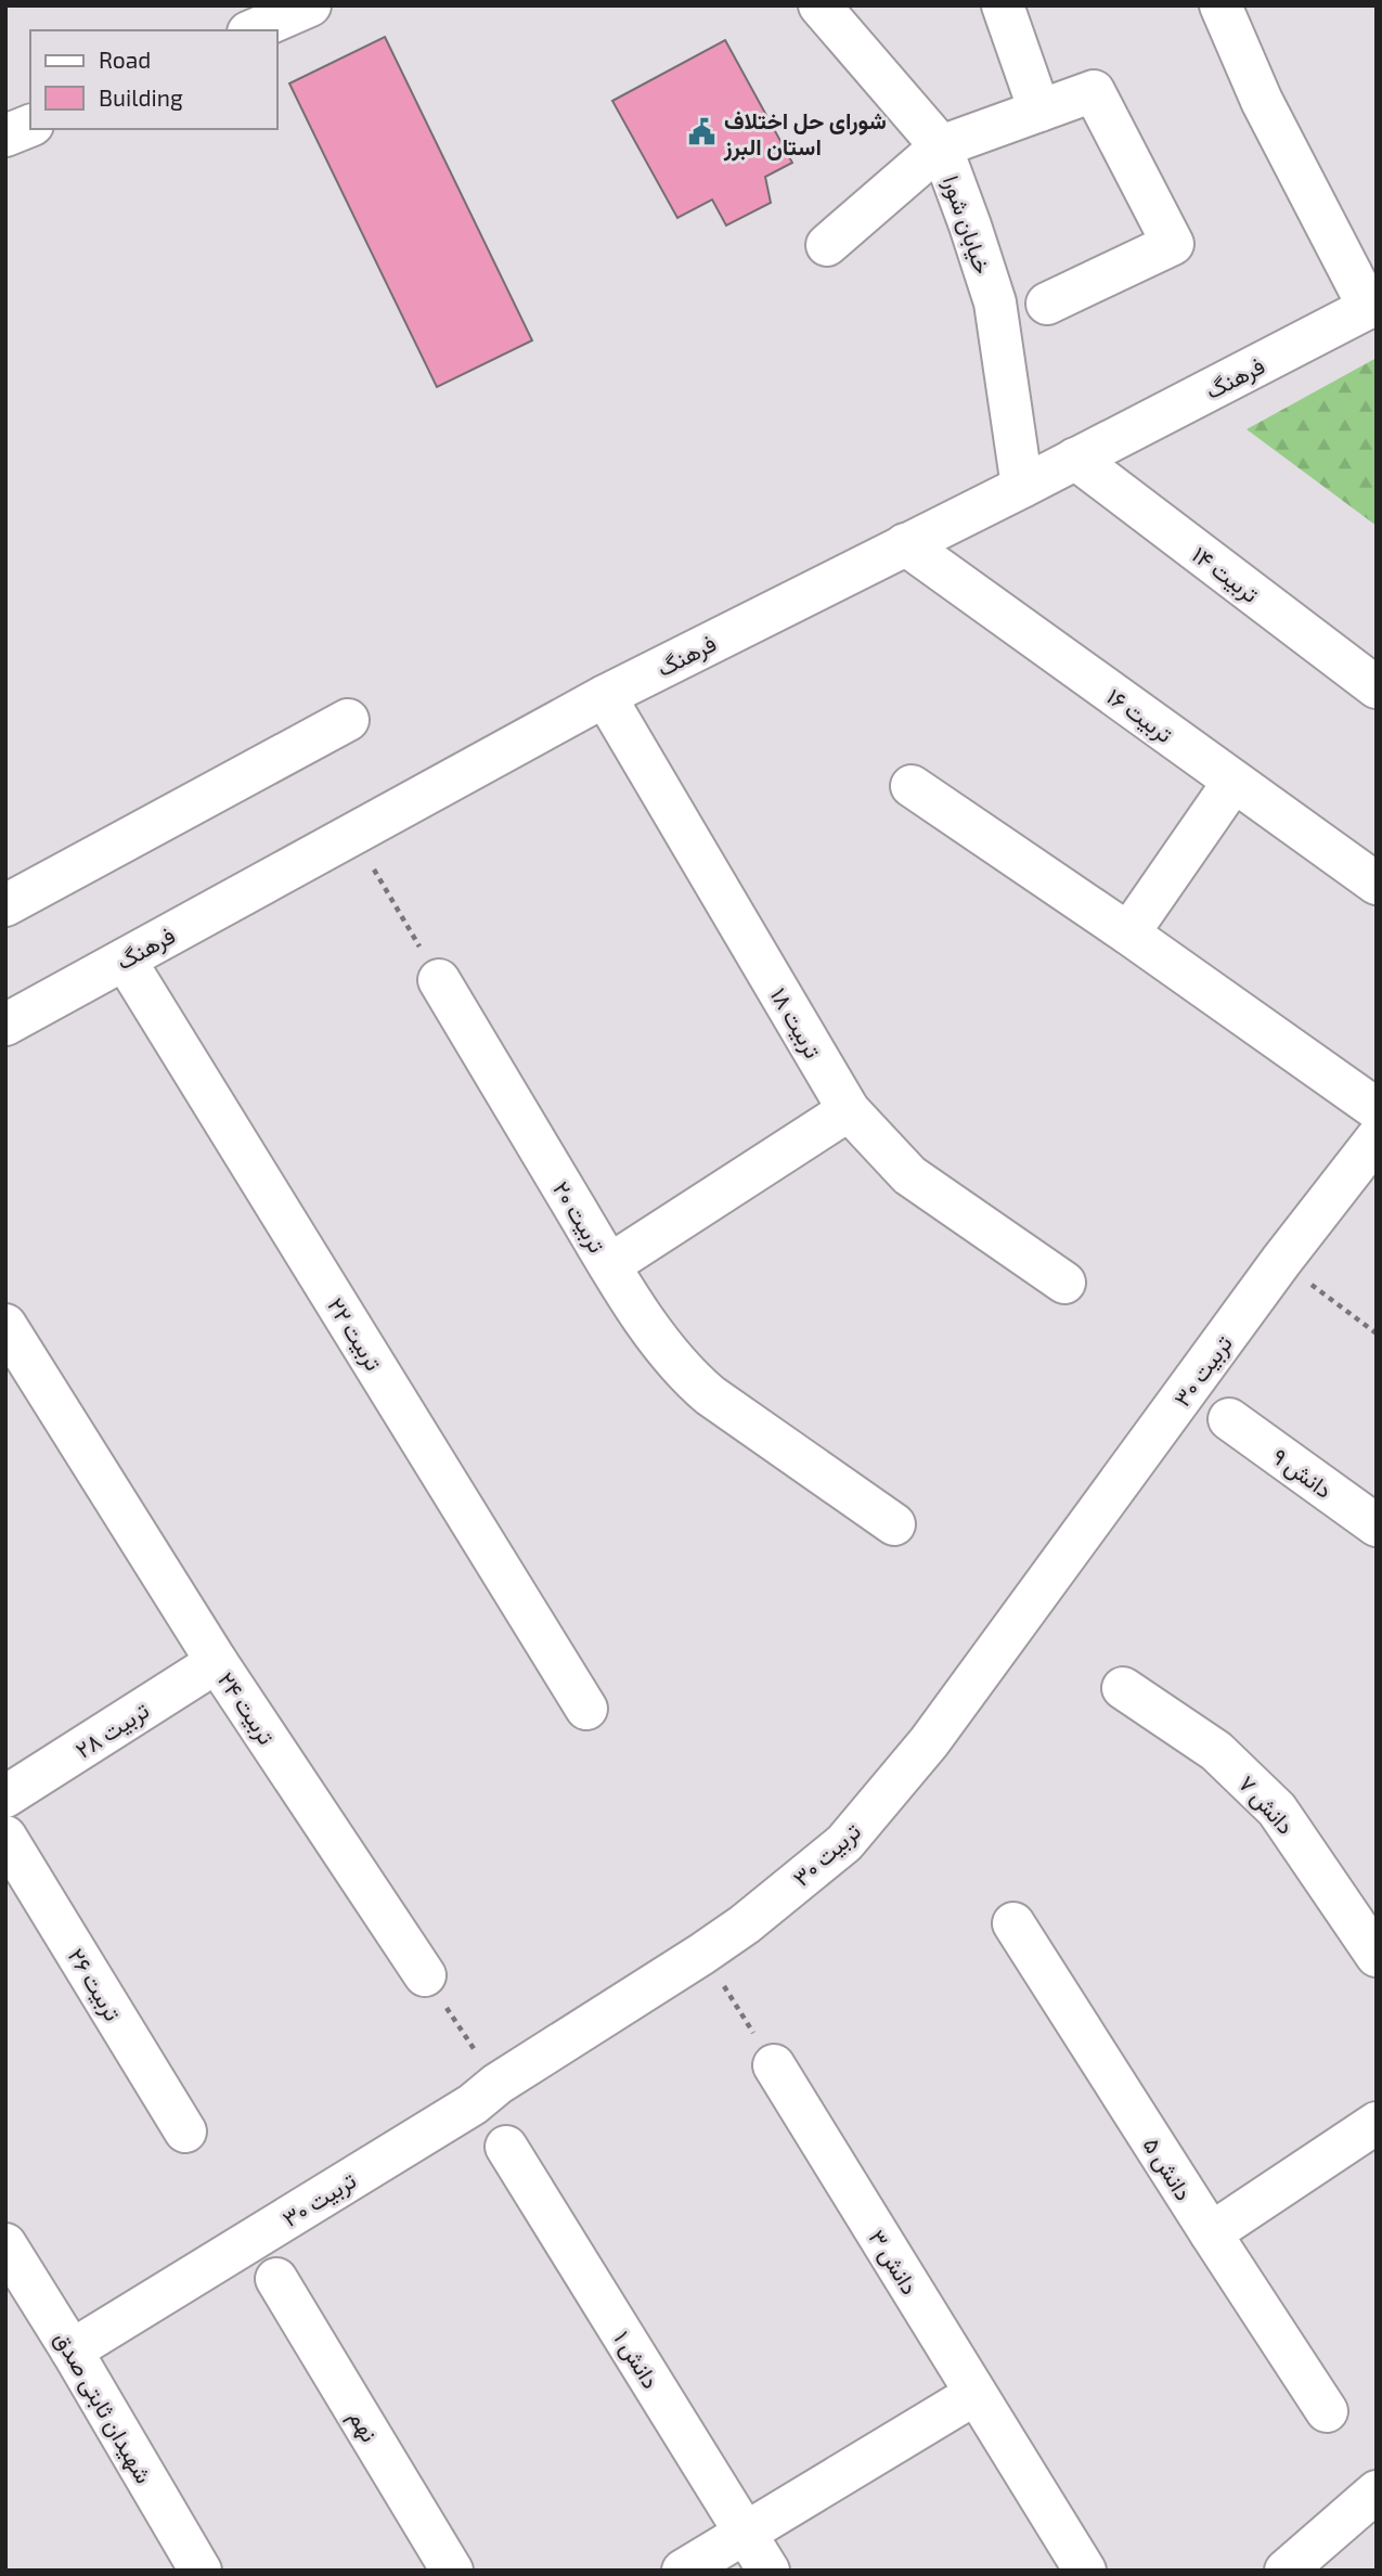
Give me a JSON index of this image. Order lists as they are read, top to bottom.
{
  "streets": {
    "street": [
      "خیابان شورا",
      "فرهنگ",
      "تربیت ۱۴",
      "تربیت ۱۶",
      "تربیت ۱۸",
      "تربیت ۲۰",
      "تربیت ۲۲",
      "تربیت ۳۰",
      "دانش ۹",
      "تربیت ۲۴",
      "تربیت ۲۸",
      "دانش ۷",
      "تربیت ۲۶",
      "دانش ۵",
      "دانش ۳",
      "دانش ۱",
      "شهیدان ثابتی صدق",
      "نهم"
    ]
  },
  "crossings": [
    ["خیابان شورا", "فرهنگ"],
    ["فرهنگ", "تربیت ۱۴"],
    ["فرهنگ", "تربیت ۱۶"],
    ["فرهنگ", "تربیت ۱۸"],
    ["فرهنگ", "تربیت ۲۲"],
    ["تربیت ۳۰", "شهیدان ثابتی صدق"],
    ["تربیت ۲۴", "تربیت ۲۸"]
  ],
  "places": {
    "public building": ["شورای حل اختلاف استان البرز"]
  },
  "legend": ["Road", "Building"]
}
